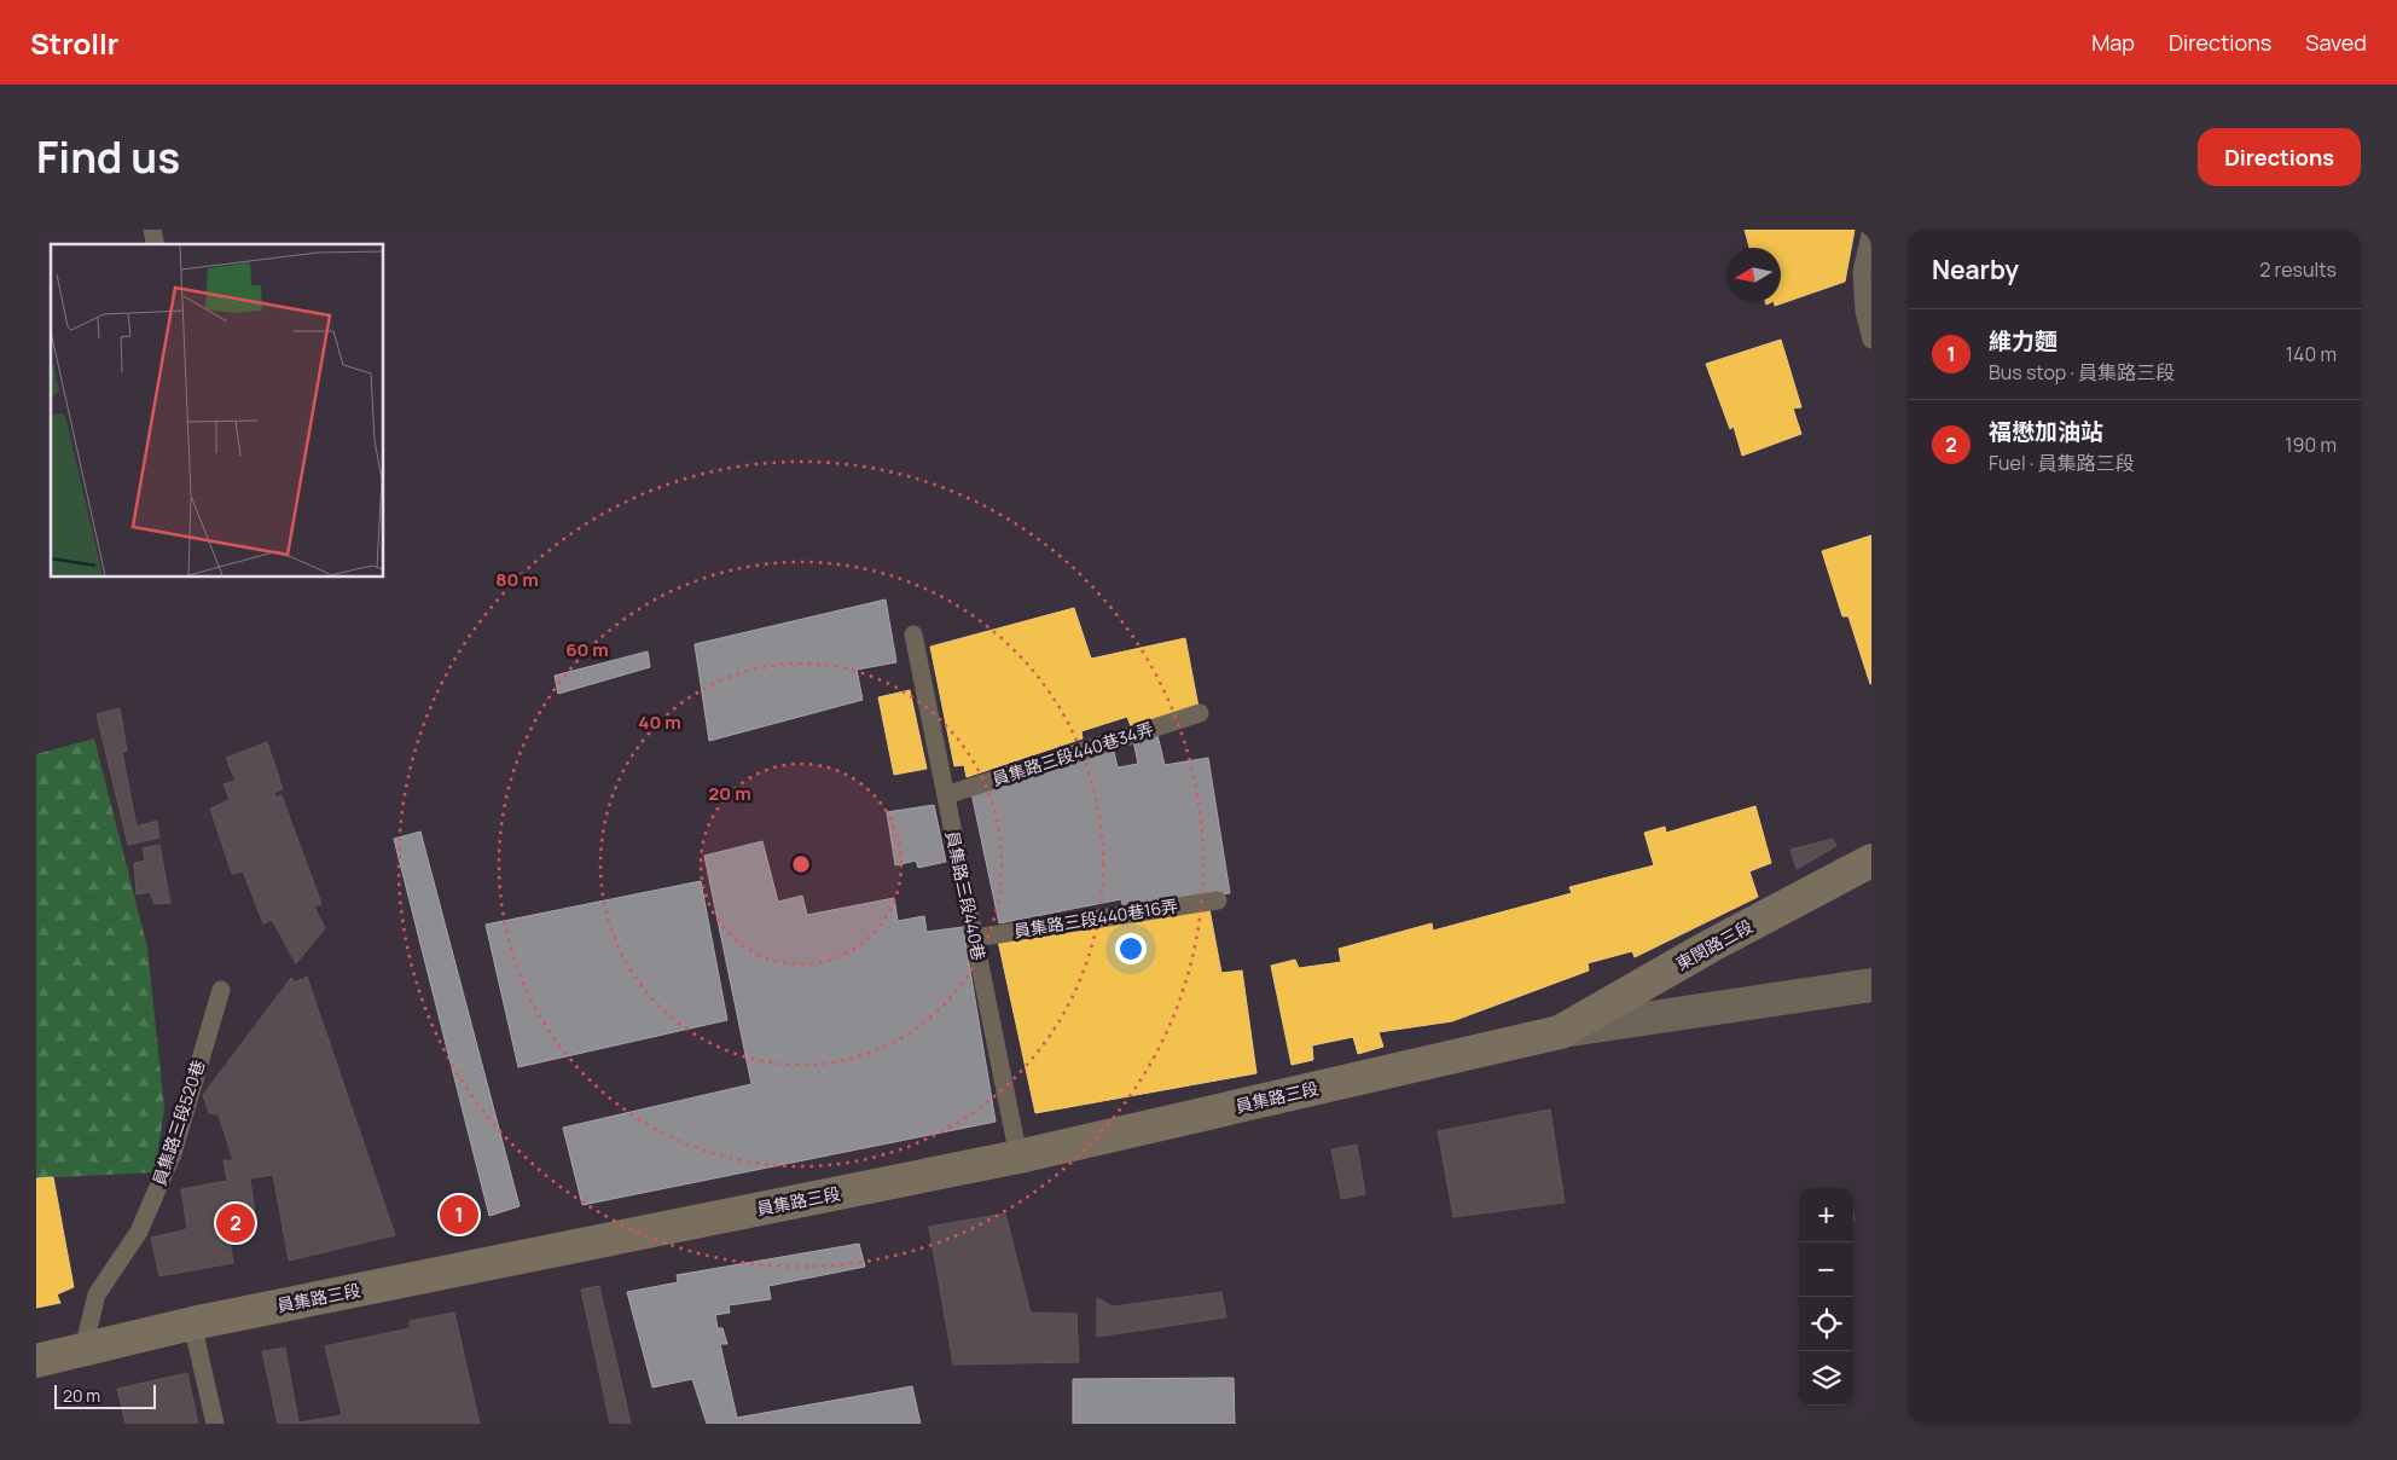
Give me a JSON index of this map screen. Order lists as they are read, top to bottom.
{
  "streets": {
    "main road": ["東閔路三段", "員集路三段"],
    "lane": [
      "員集路三段440巷34弄",
      "員集路三段440巷",
      "員集路三段440巷16弄",
      "員集路三段520巷"
    ]
  },
  "crossings": [
    ["員集路三段440巷34弄", "員集路三段440巷"],
    ["員集路三段440巷", "員集路三段440巷16弄"],
    ["員集路三段440巷", "員集路三段"],
    ["東閔路三段", "員集路三段"],
    ["員集路三段", "員集路三段520巷"]
  ],
  "scale_bar": "20 m",
  "north": "left",
  "page": {
    "header": "Strollr",
    "nav": ["Map", "Directions", "Saved"],
    "title": "Find us",
    "buttons": "Directions",
    "heading": ["Nearby", "2 results"],
    "list": [
      {
        "mark": "1",
        "name": "維力麵",
        "note": "Bus stop · 員集路三段",
        "value": "140 m"
      },
      {
        "mark": "2",
        "name": "福懋加油站",
        "note": "Fuel · 員集路三段",
        "value": "190 m"
      }
    ],
    "map_buttons": ["+", "−"],
    "pins": ["1", "2"],
    "scale": "20 m"
  },
  "rings": [
    "80 m",
    "60 m",
    "40 m",
    "20 m"
  ]
}
